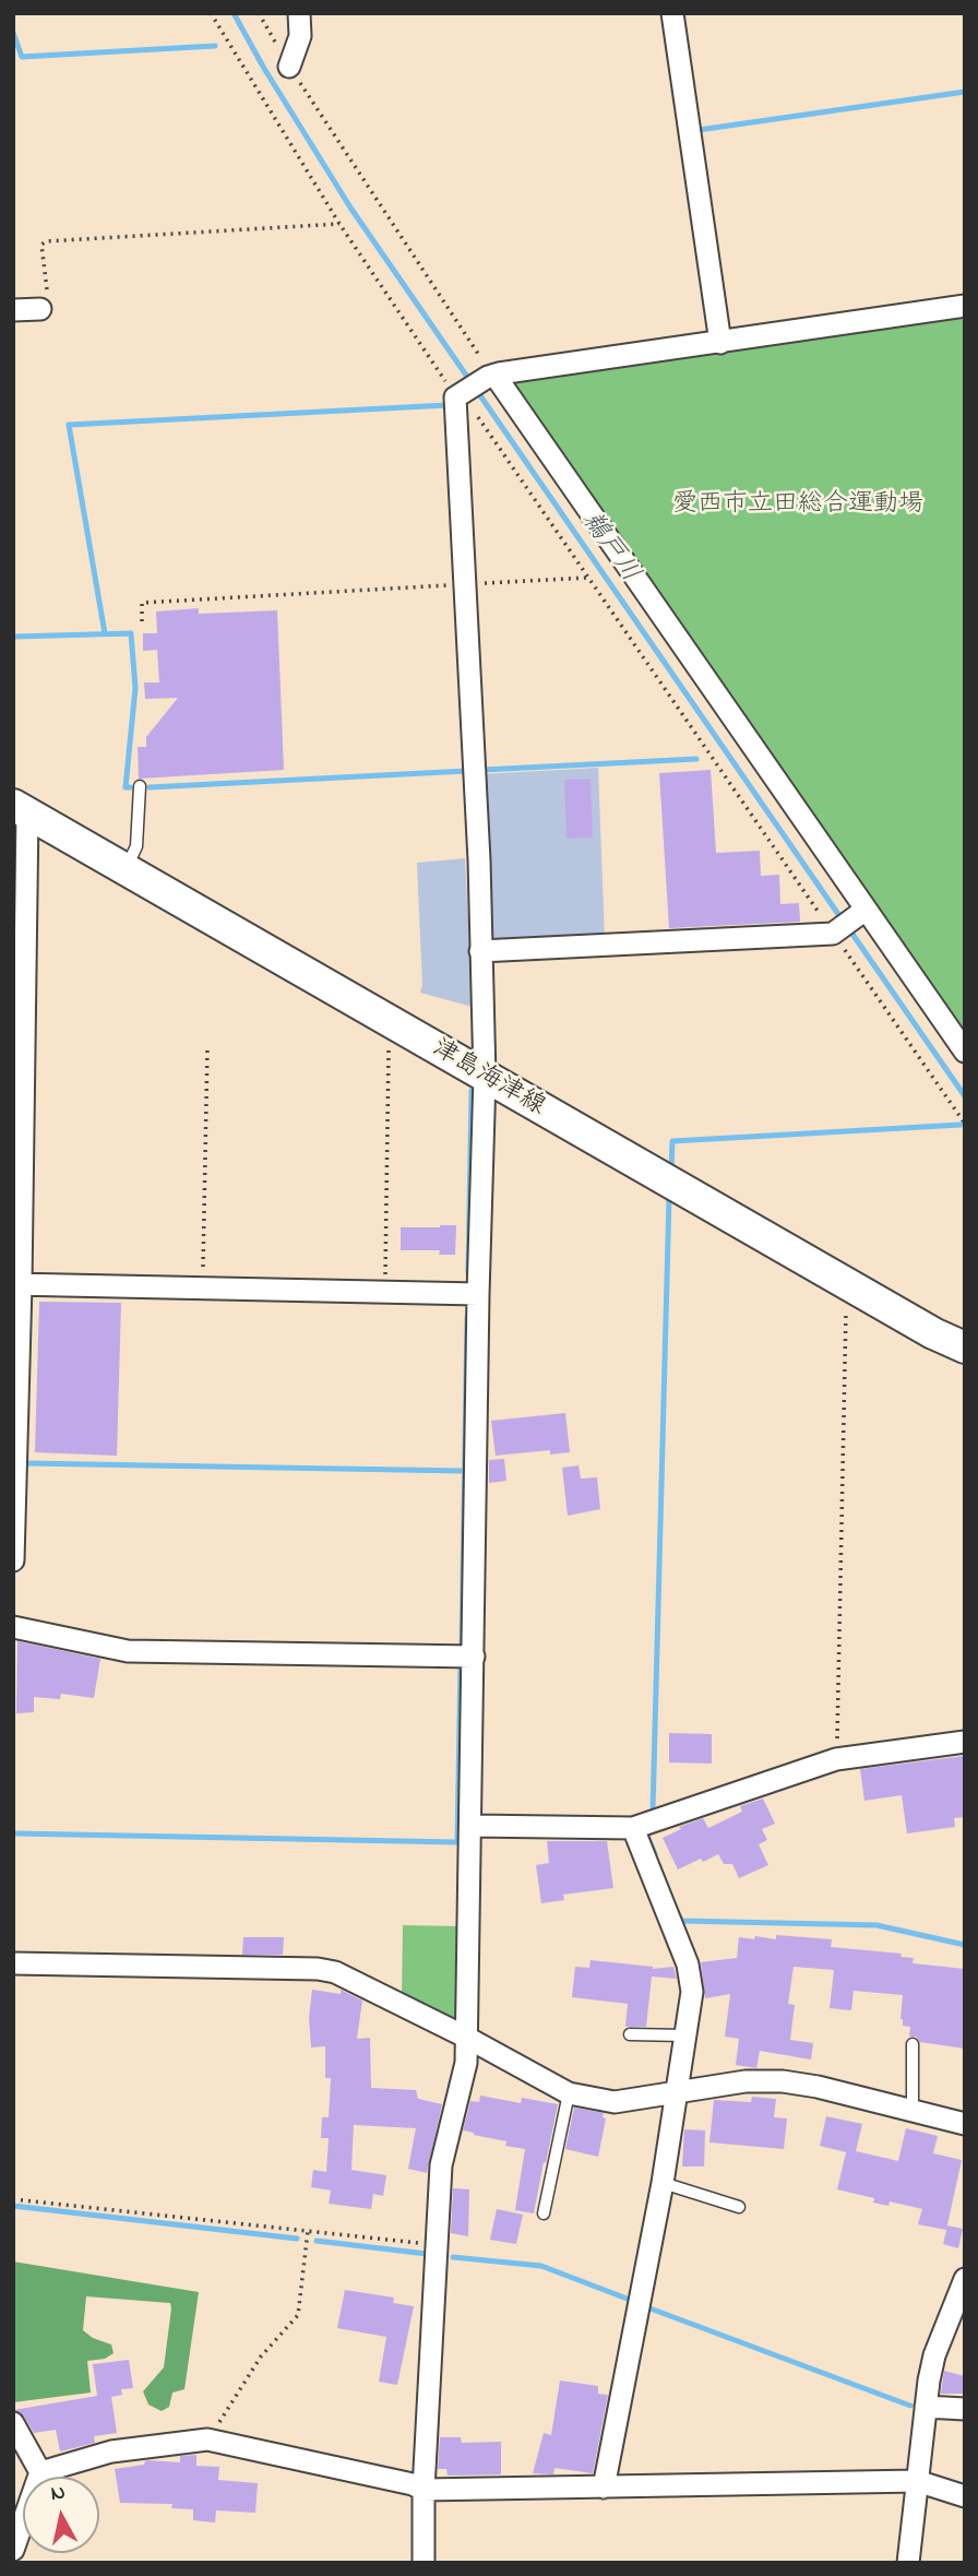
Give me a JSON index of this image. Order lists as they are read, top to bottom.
{
  "streets": {
    "main road": ["津島海津線"]
  },
  "water": ["鵜戸川"],
  "parks": ["愛西市立田総合運動場"],
  "north": "top"
}
